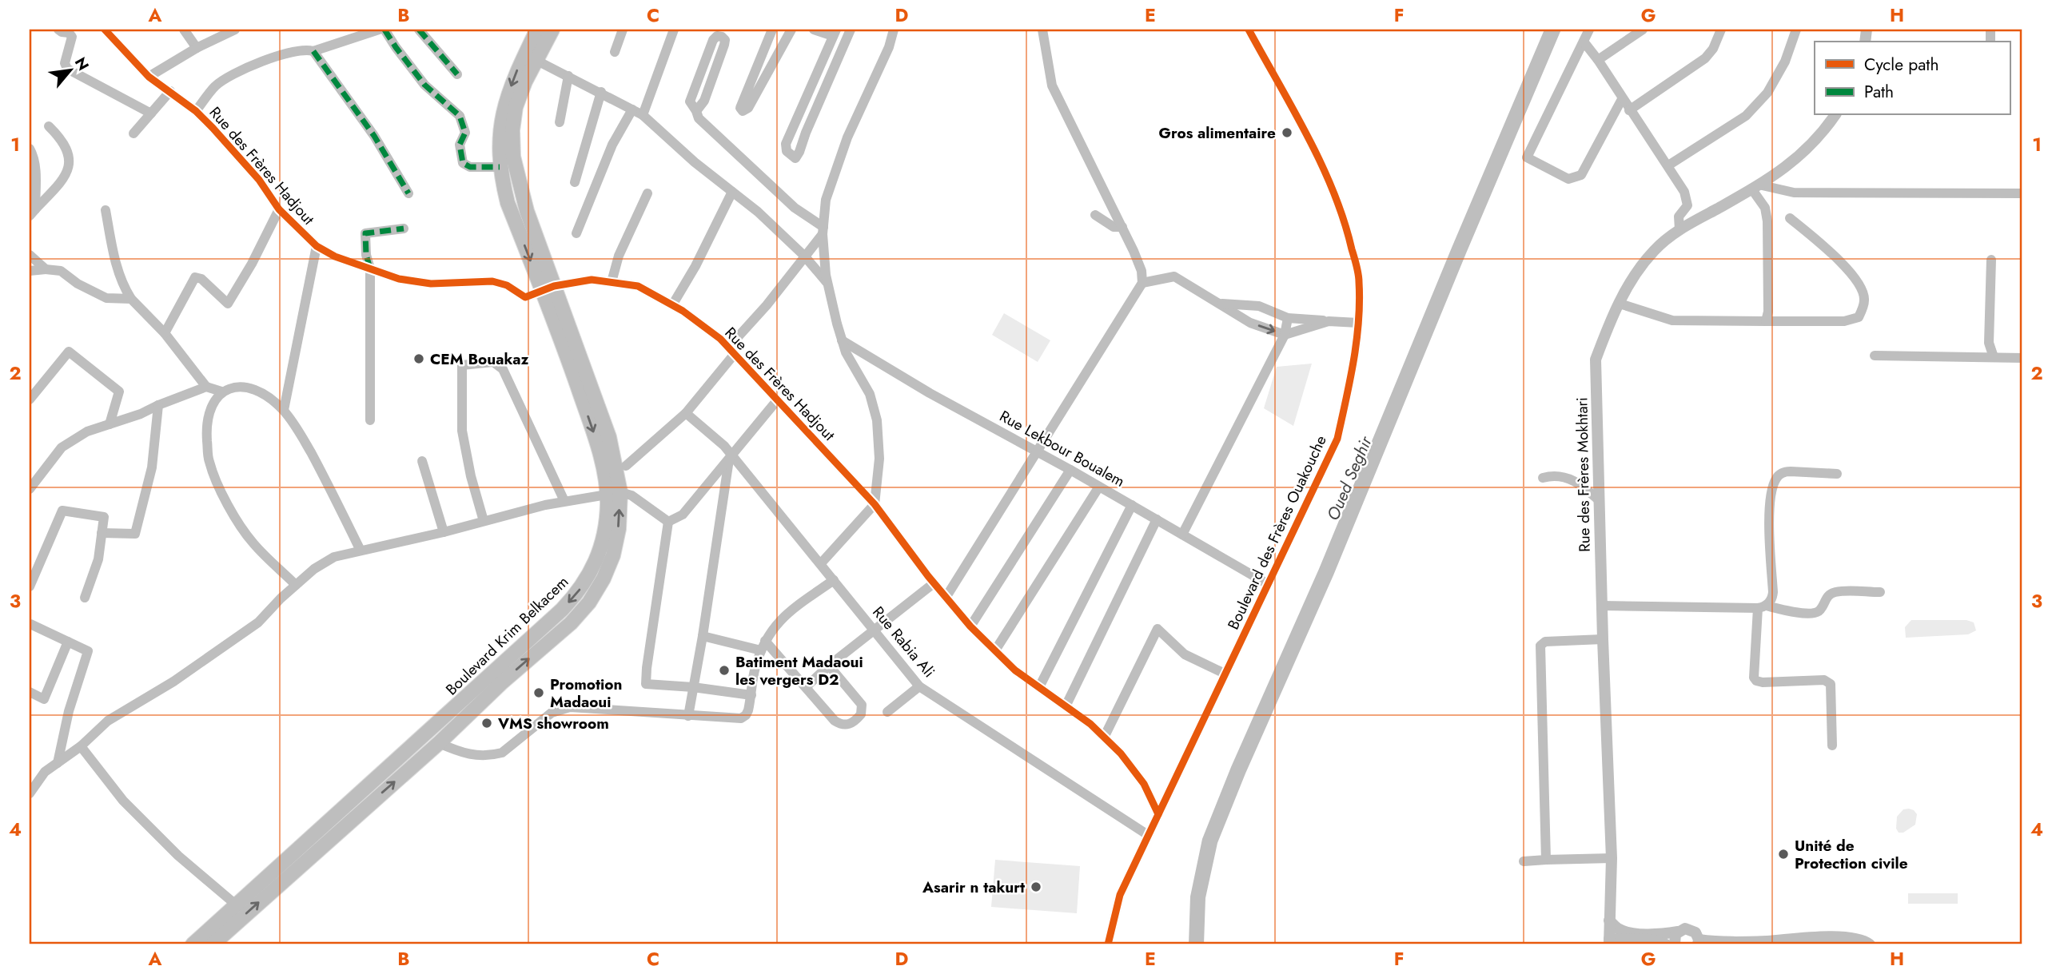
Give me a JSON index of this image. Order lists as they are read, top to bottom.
{
  "streets": {
    "main road": ["Boulevard Krim Belkacem"],
    "street": [
      "Rue des Frères Hadjout",
      "Rue Lekbour Boualem",
      "Rue des Frères Mokhtari",
      "Boulevard des Frères Ouakouche",
      "Rue Rabia Ali"
    ]
  },
  "crossings": [
    ["Rue des Frères Hadjout", "Boulevard des Frères Ouakouche"],
    ["Rue des Frères Hadjout", "Boulevard Krim Belkacem"],
    ["Rue Lekbour Boualem", "Boulevard des Frères Ouakouche"],
    ["Boulevard des Frères Ouakouche", "Rue Rabia Ali"]
  ],
  "water": ["Oued Seghir"],
  "places": [
    "Gros alimentaire",
    "CEM Bouakaz",
    "Batiment Madaoui les vergers D2",
    "Promotion Madaoui",
    "VMS showroom",
    "Unité de Protection civile",
    "Asarir n takurt"
  ],
  "legend": ["Cycle path", "Path"],
  "north": "top right",
  "grid": {
    "columns": [
      "A",
      "B",
      "C",
      "D",
      "E",
      "F",
      "G",
      "H"
    ],
    "rows": [
      "1",
      "2",
      "3",
      "4"
    ]
  }
}
